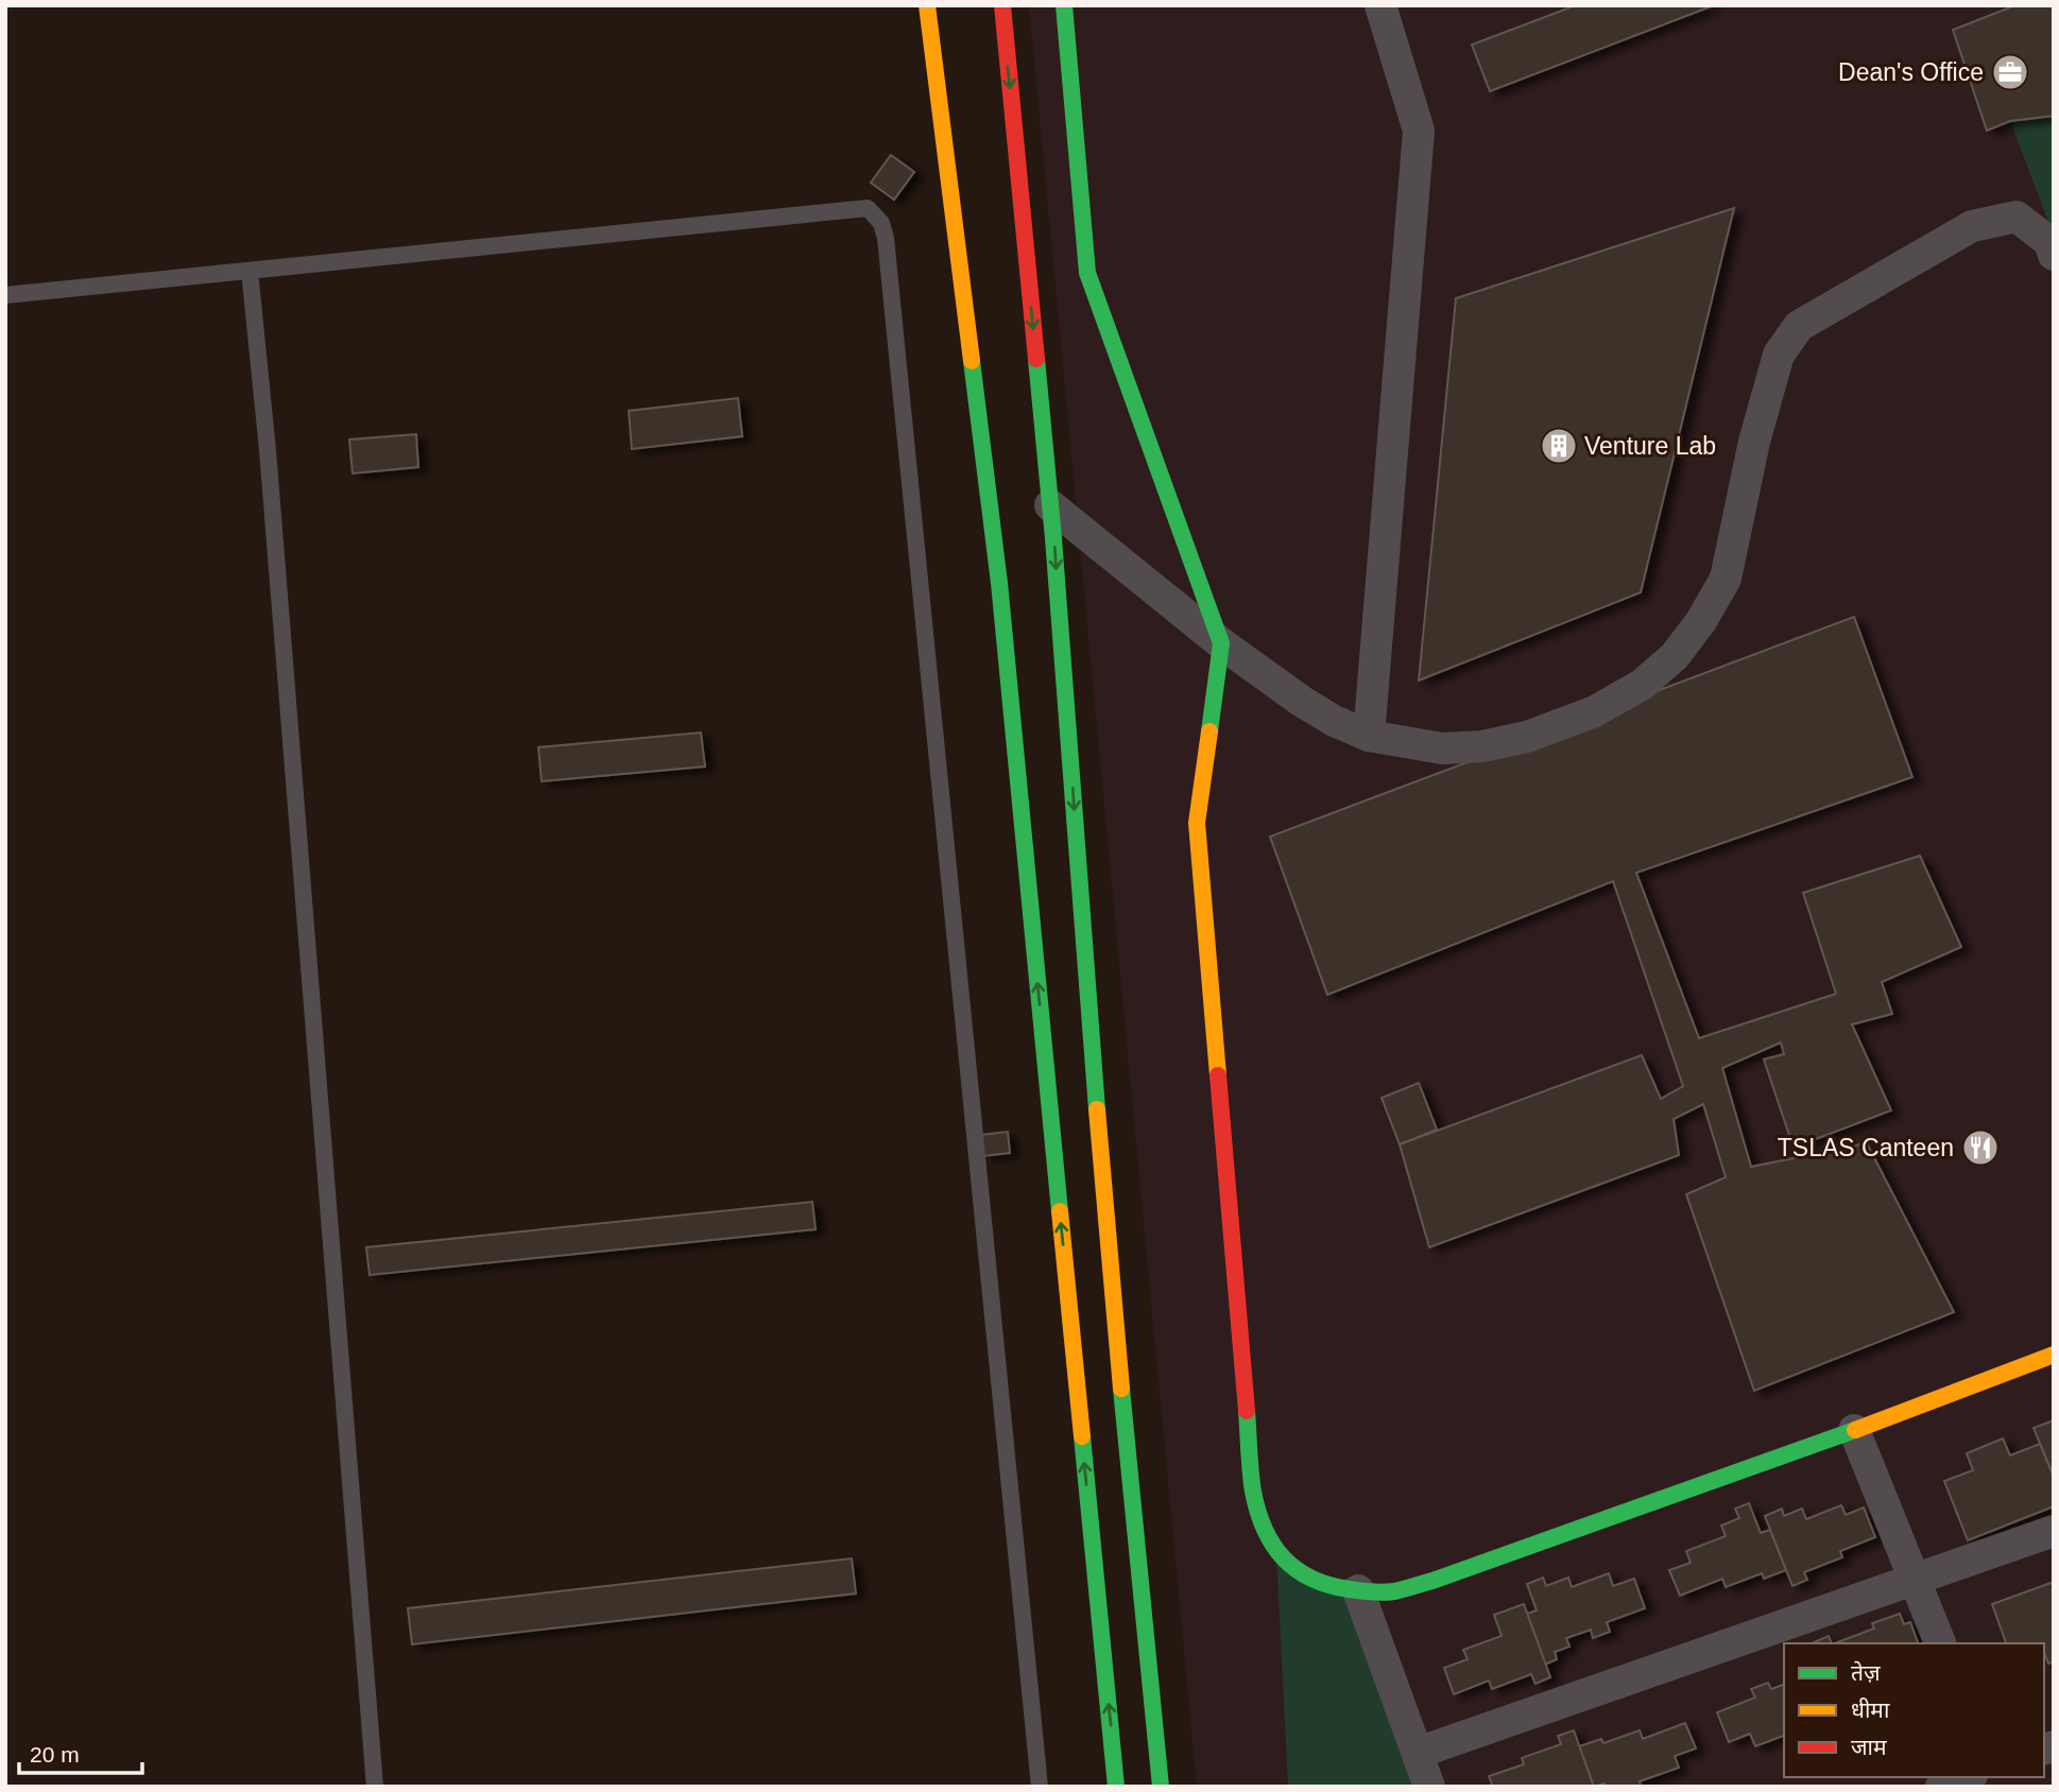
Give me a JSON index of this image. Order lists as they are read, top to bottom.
{
  "places": {
    "office": ["Dean's Office"],
    "building": ["Venture Lab"],
    "restaurant": ["TSLAS Canteen"]
  },
  "legend": ["तेज़", "धीमा", "जाम"],
  "scale_bar": "20 m"
}
